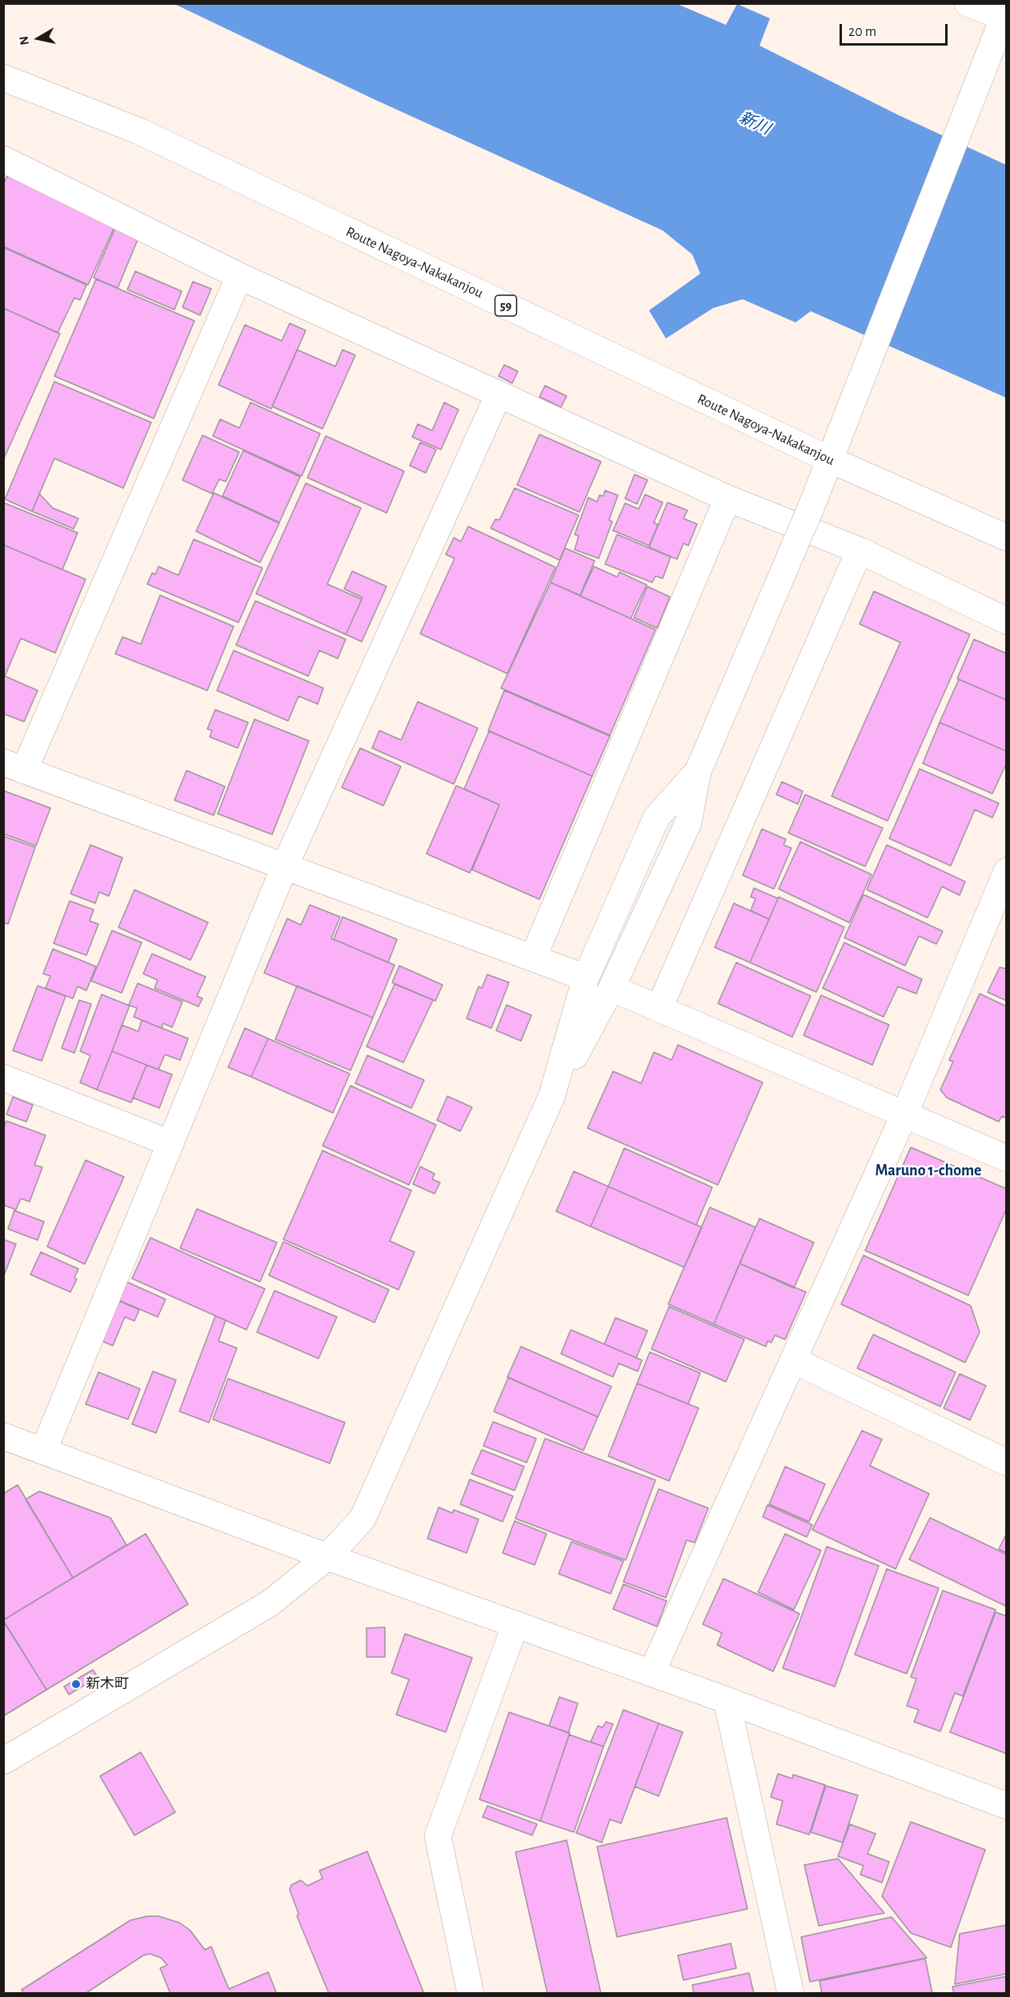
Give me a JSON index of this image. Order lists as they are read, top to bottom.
{
  "streets": {
    "street": ["Route Nagoya-Nakakanjou", "59"]
  },
  "districts": ["Maruno 1-chome"],
  "water": ["新川"],
  "places": ["新木町"],
  "scale_bar": "20 m",
  "north": "left"
}
